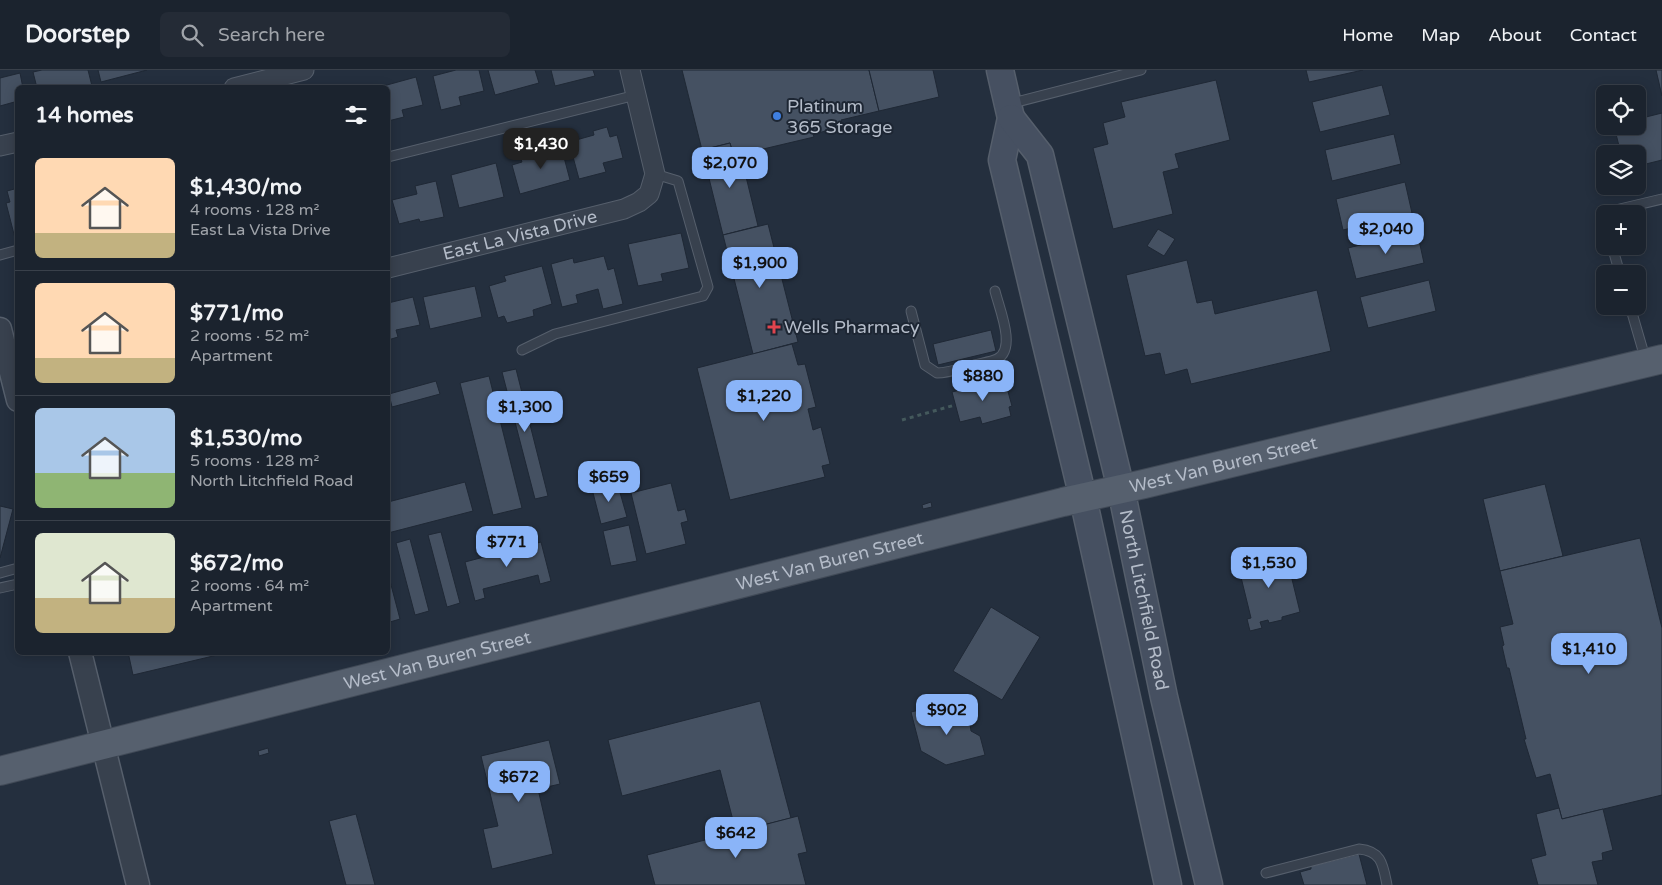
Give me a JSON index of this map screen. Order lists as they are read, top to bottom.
{
  "streets": {
    "main road": ["West Van Buren Street", "North Litchfield Road"],
    "street": ["East La Vista Drive"]
  },
  "crossings": [
    ["West Van Buren Street", "North Litchfield Road"]
  ],
  "places": {
    "other": ["Platinum 365 Storage"],
    "health": ["Wells Pharmacy"]
  },
  "page": {
    "header": "Doorstep",
    "search": "Search here",
    "nav": [
      "Home",
      "Map",
      "About",
      "Contact"
    ],
    "map_buttons": ["+", "−"],
    "heading": "14 homes",
    "price": [
      "$1,430",
      "$2,070",
      "$2,040",
      "$1,900",
      "$880",
      "$1,220",
      "$1,300",
      "$659",
      "$771",
      "$1,530",
      "$1,410",
      "$902",
      "$672",
      "$642"
    ],
    "list": [
      {
        "name": "$1,430/mo",
        "note": "4 rooms · 128 m² · East La Vista Drive"
      },
      {
        "name": "$771/mo",
        "note": "2 rooms · 52 m² · Apartment"
      },
      {
        "name": "$1,530/mo",
        "note": "5 rooms · 128 m² · North Litchfield Road"
      },
      {
        "name": "$672/mo",
        "note": "2 rooms · 64 m² · Apartment"
      }
    ]
  }
}
